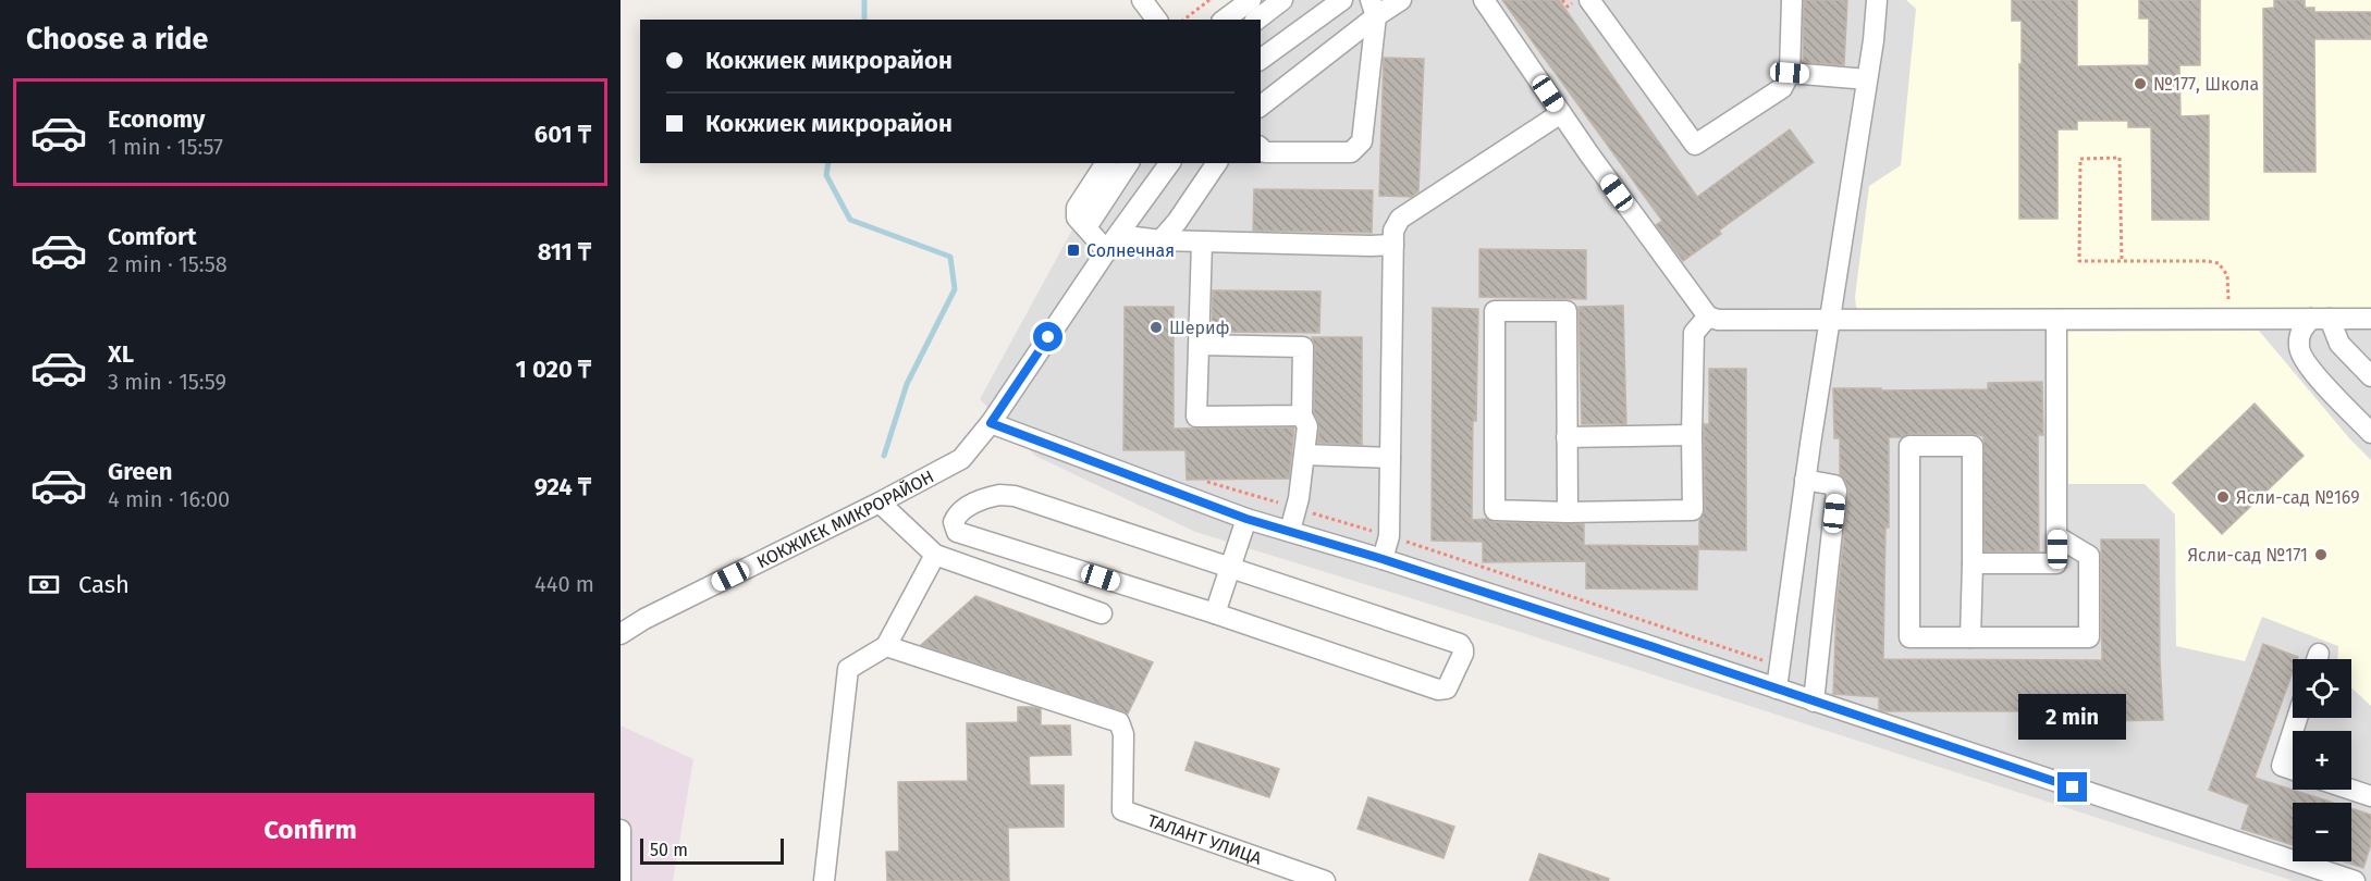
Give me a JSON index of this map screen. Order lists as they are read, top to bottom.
{
  "streets": {
    "street": ["КОКЖИЕК МИКРОРАЙОН", "ТАЛАНТ УЛИЦА"]
  },
  "places": {
    "other": [
      "№177, Школа",
      "Шериф",
      "Ясли-сад №169",
      "Ясли-сад №171"
    ],
    "transit": ["Солнечная"]
  },
  "scale_bar": "50 m",
  "page": {
    "heading": "Choose a ride",
    "banner": ["Кокжиек микрорайон", "Кокжиек микрорайон"],
    "list": [
      {
        "name": "Economy",
        "note": "1 min · 15:57",
        "value": "601 ₸"
      },
      {
        "name": "Comfort",
        "note": "2 min · 15:58",
        "value": "811 ₸"
      },
      {
        "name": "XL",
        "note": "3 min · 15:59",
        "value": "1 020 ₸"
      },
      {
        "name": "Green",
        "note": "4 min · 16:00",
        "value": "924 ₸"
      }
    ],
    "pay": ["Cash", "440 m"],
    "map_buttons": ["+", "−"],
    "bubble": "2 min",
    "buttons": "Confirm",
    "scale": "50 m"
  }
}
